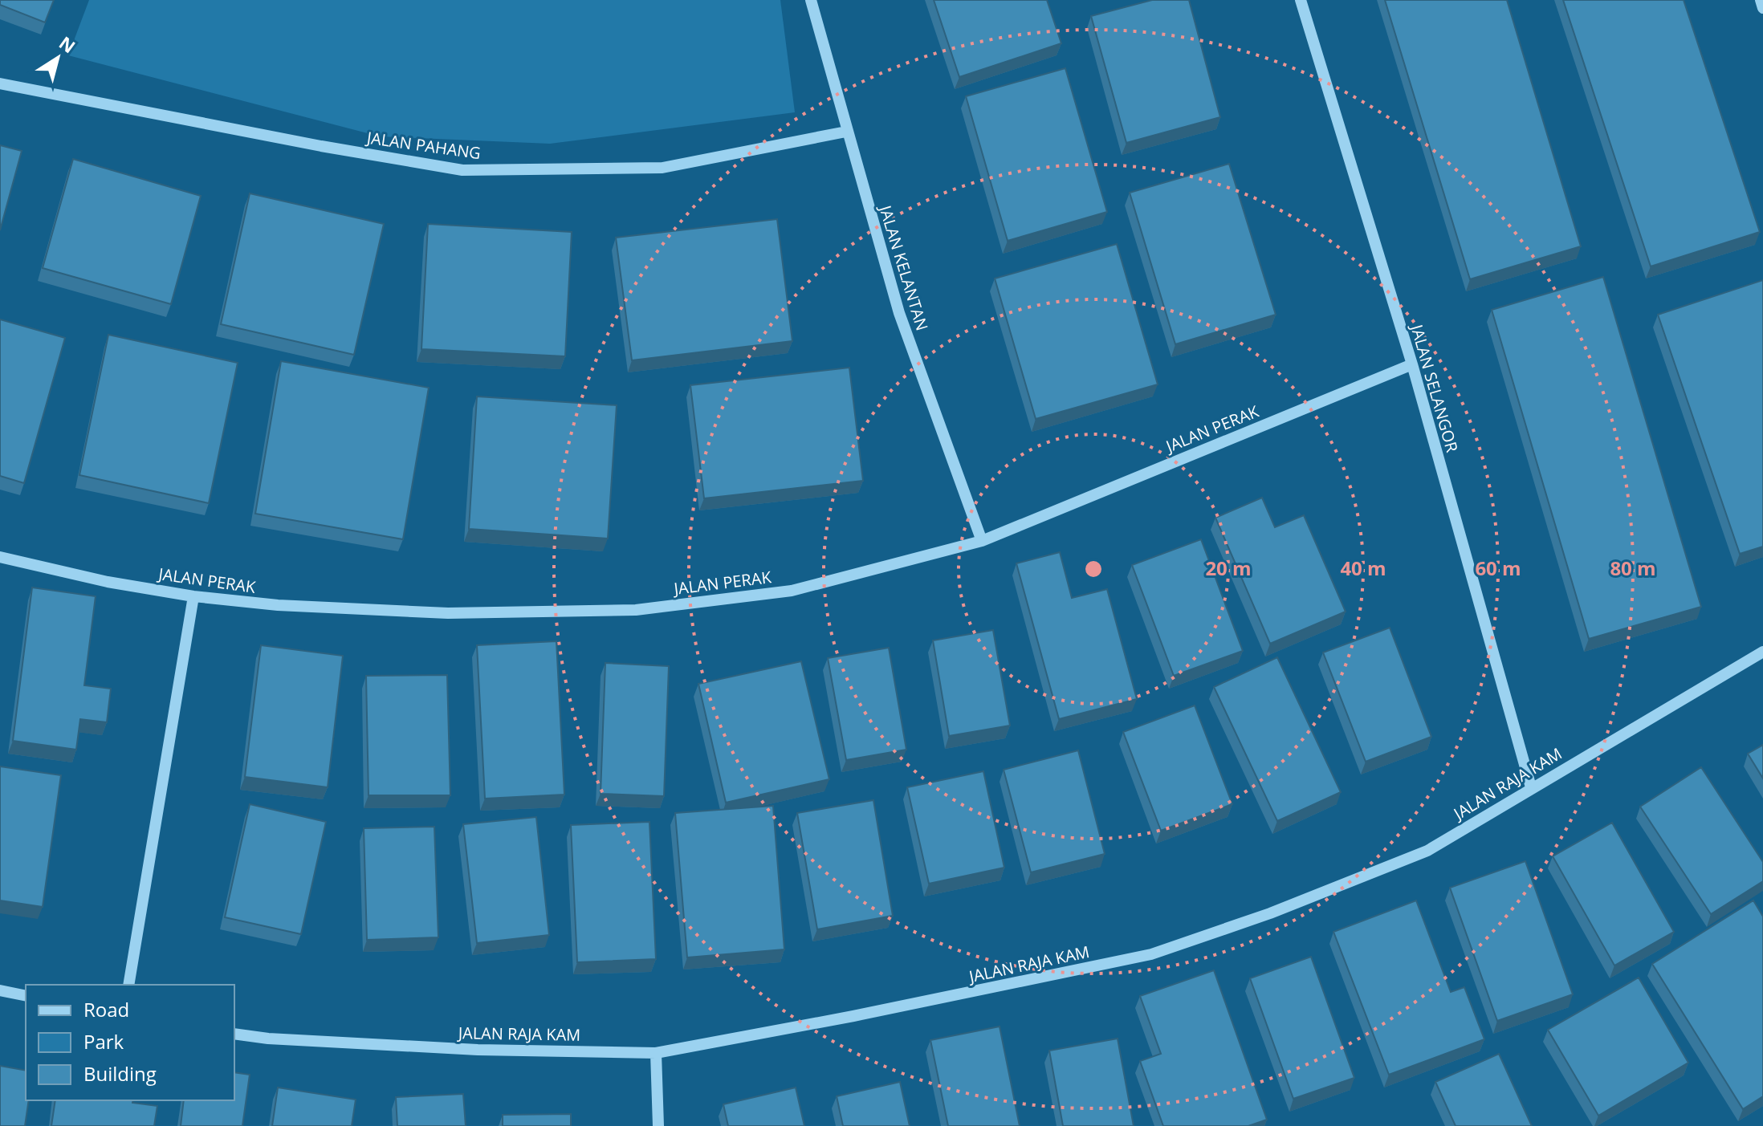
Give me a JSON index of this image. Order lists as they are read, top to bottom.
{
  "streets": {
    "street": [
      "JALAN PAHANG",
      "JALAN KELANTAN",
      "JALAN SELANGOR",
      "JALAN PERAK",
      "JALAN RAJA KAM"
    ]
  },
  "crossings": [
    ["JALAN PAHANG", "JALAN KELANTAN"],
    ["JALAN KELANTAN", "JALAN PERAK"],
    ["JALAN SELANGOR", "JALAN PERAK"],
    ["JALAN SELANGOR", "JALAN RAJA KAM"]
  ],
  "legend": ["Road", "Park", "Building"],
  "north": "top right",
  "rings": [
    "20 m",
    "40 m",
    "60 m",
    "80 m"
  ]
}
